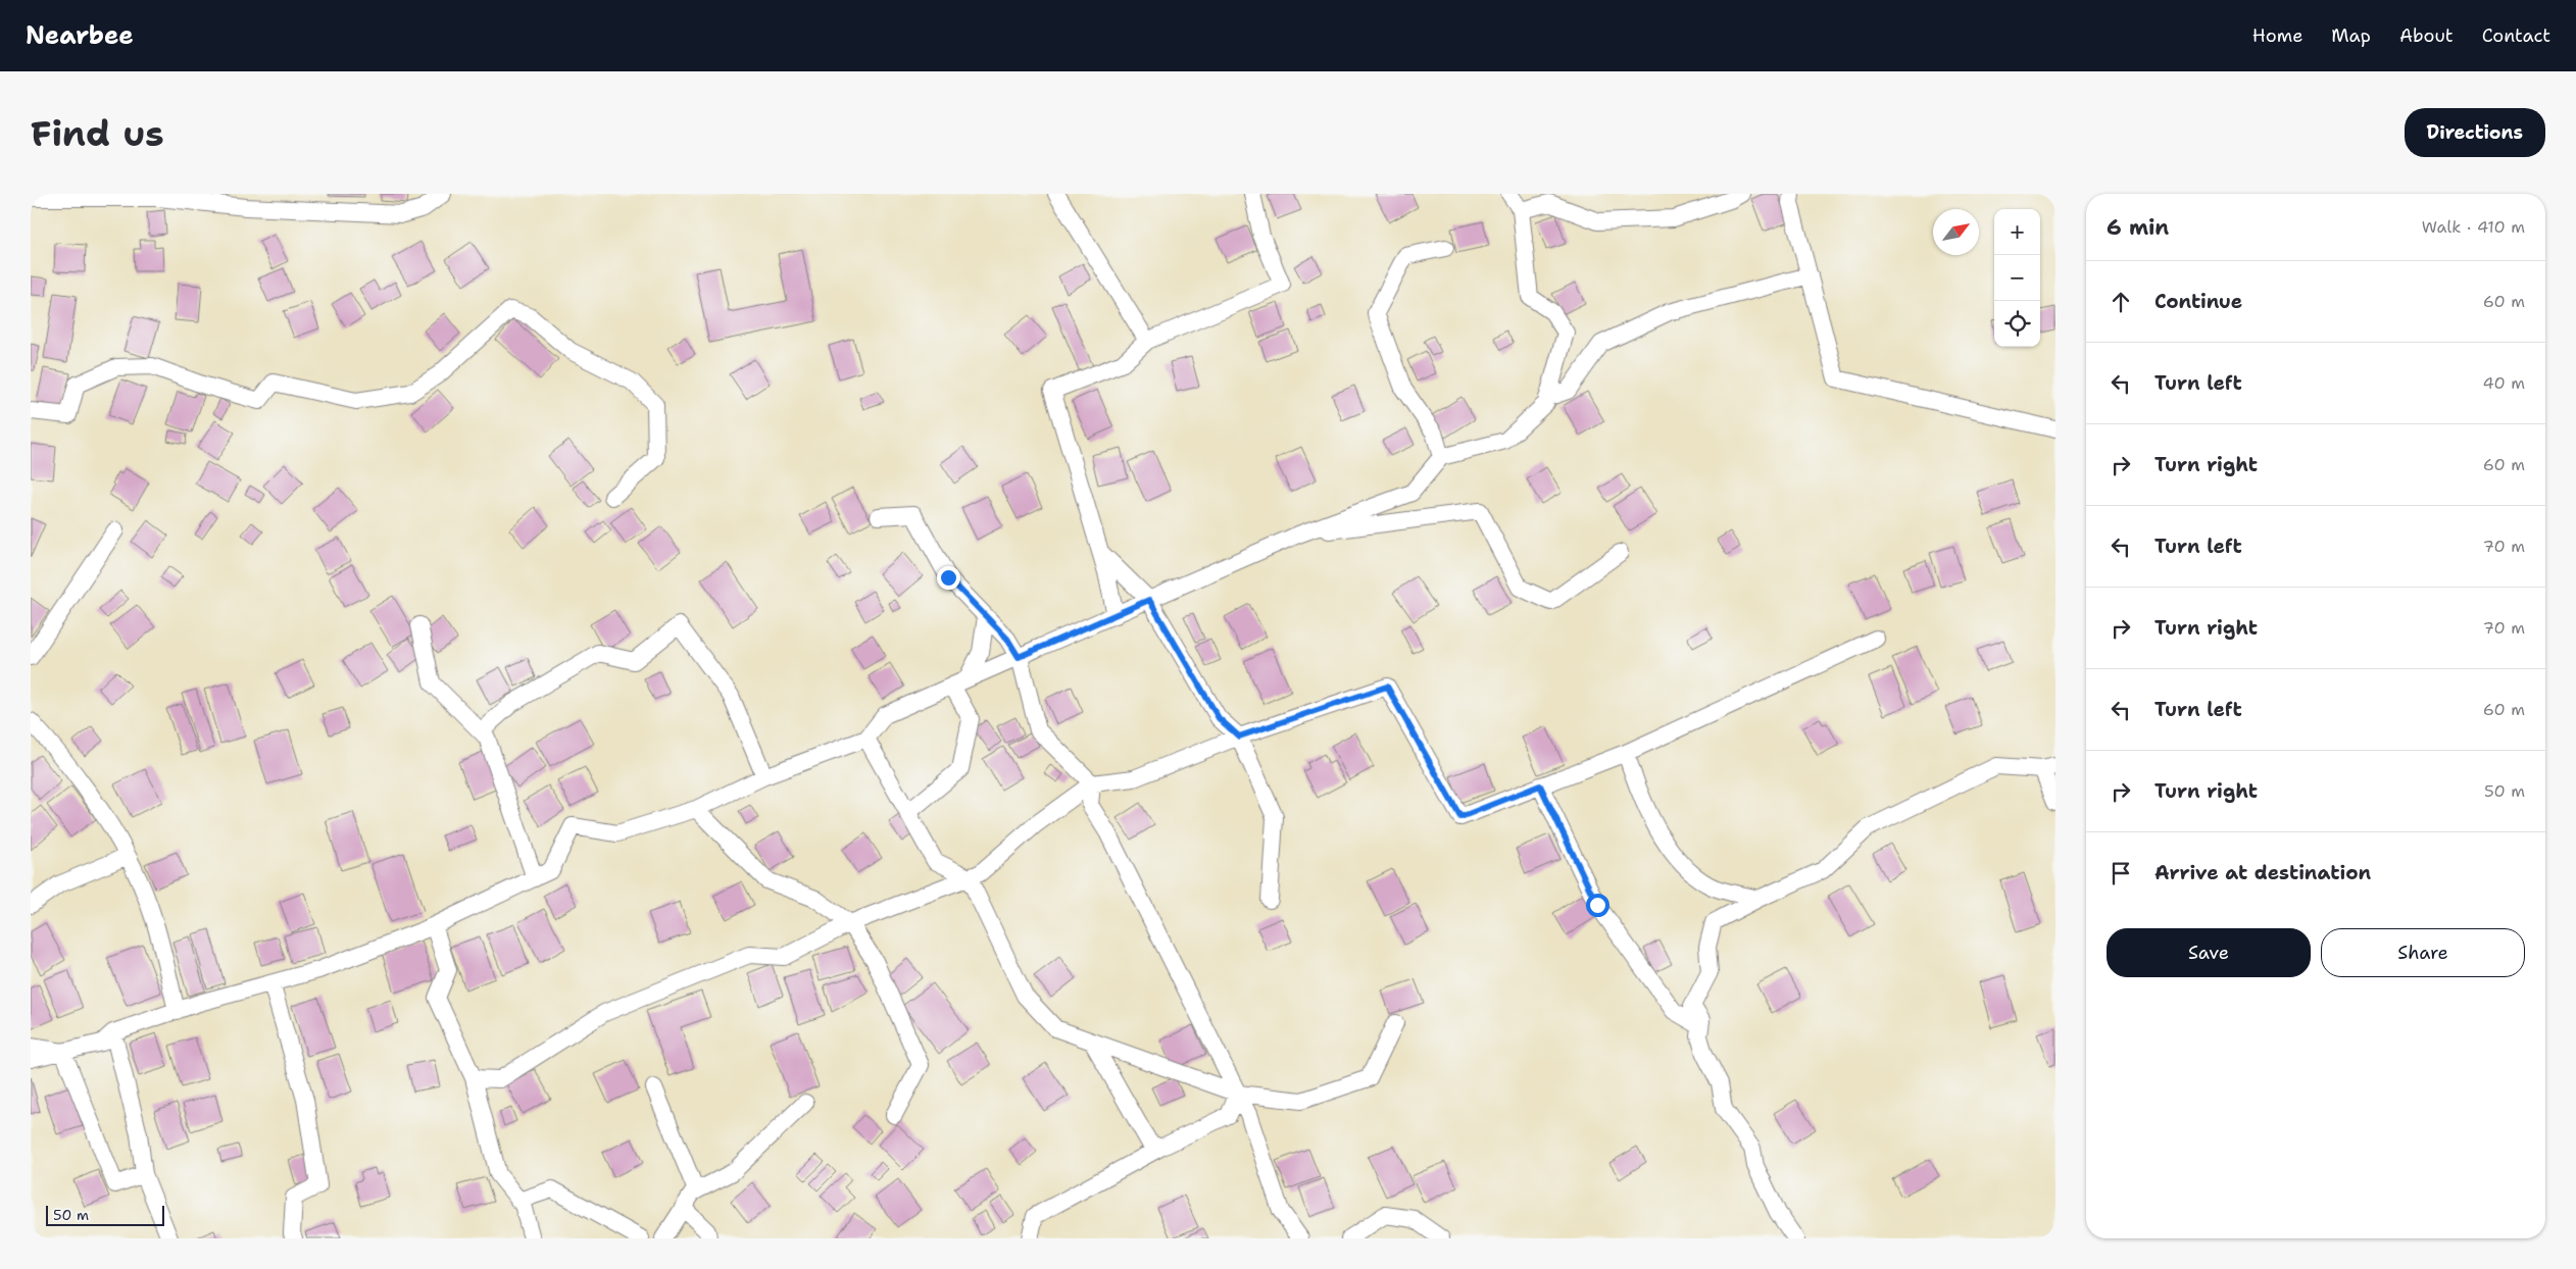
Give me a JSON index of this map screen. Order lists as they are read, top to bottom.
{
  "scale_bar": "50 m",
  "north": "top right",
  "page": {
    "header": "Nearbee",
    "nav": [
      "Home",
      "Map",
      "About",
      "Contact"
    ],
    "buttons": [
      "Directions",
      ["Save", "Share"]
    ],
    "title": "Find us",
    "heading": ["6 min", "Walk · 410 m"],
    "map_buttons": ["+", "−"],
    "list": [
      ["Continue", "60 m"],
      ["Turn left", "40 m"],
      ["Turn right", "60 m"],
      ["Turn left", "70 m"],
      ["Turn right", "70 m"],
      ["Turn left", "60 m"],
      ["Turn right", "50 m"],
      "Arrive at destination"
    ],
    "scale": "50 m"
  }
}
